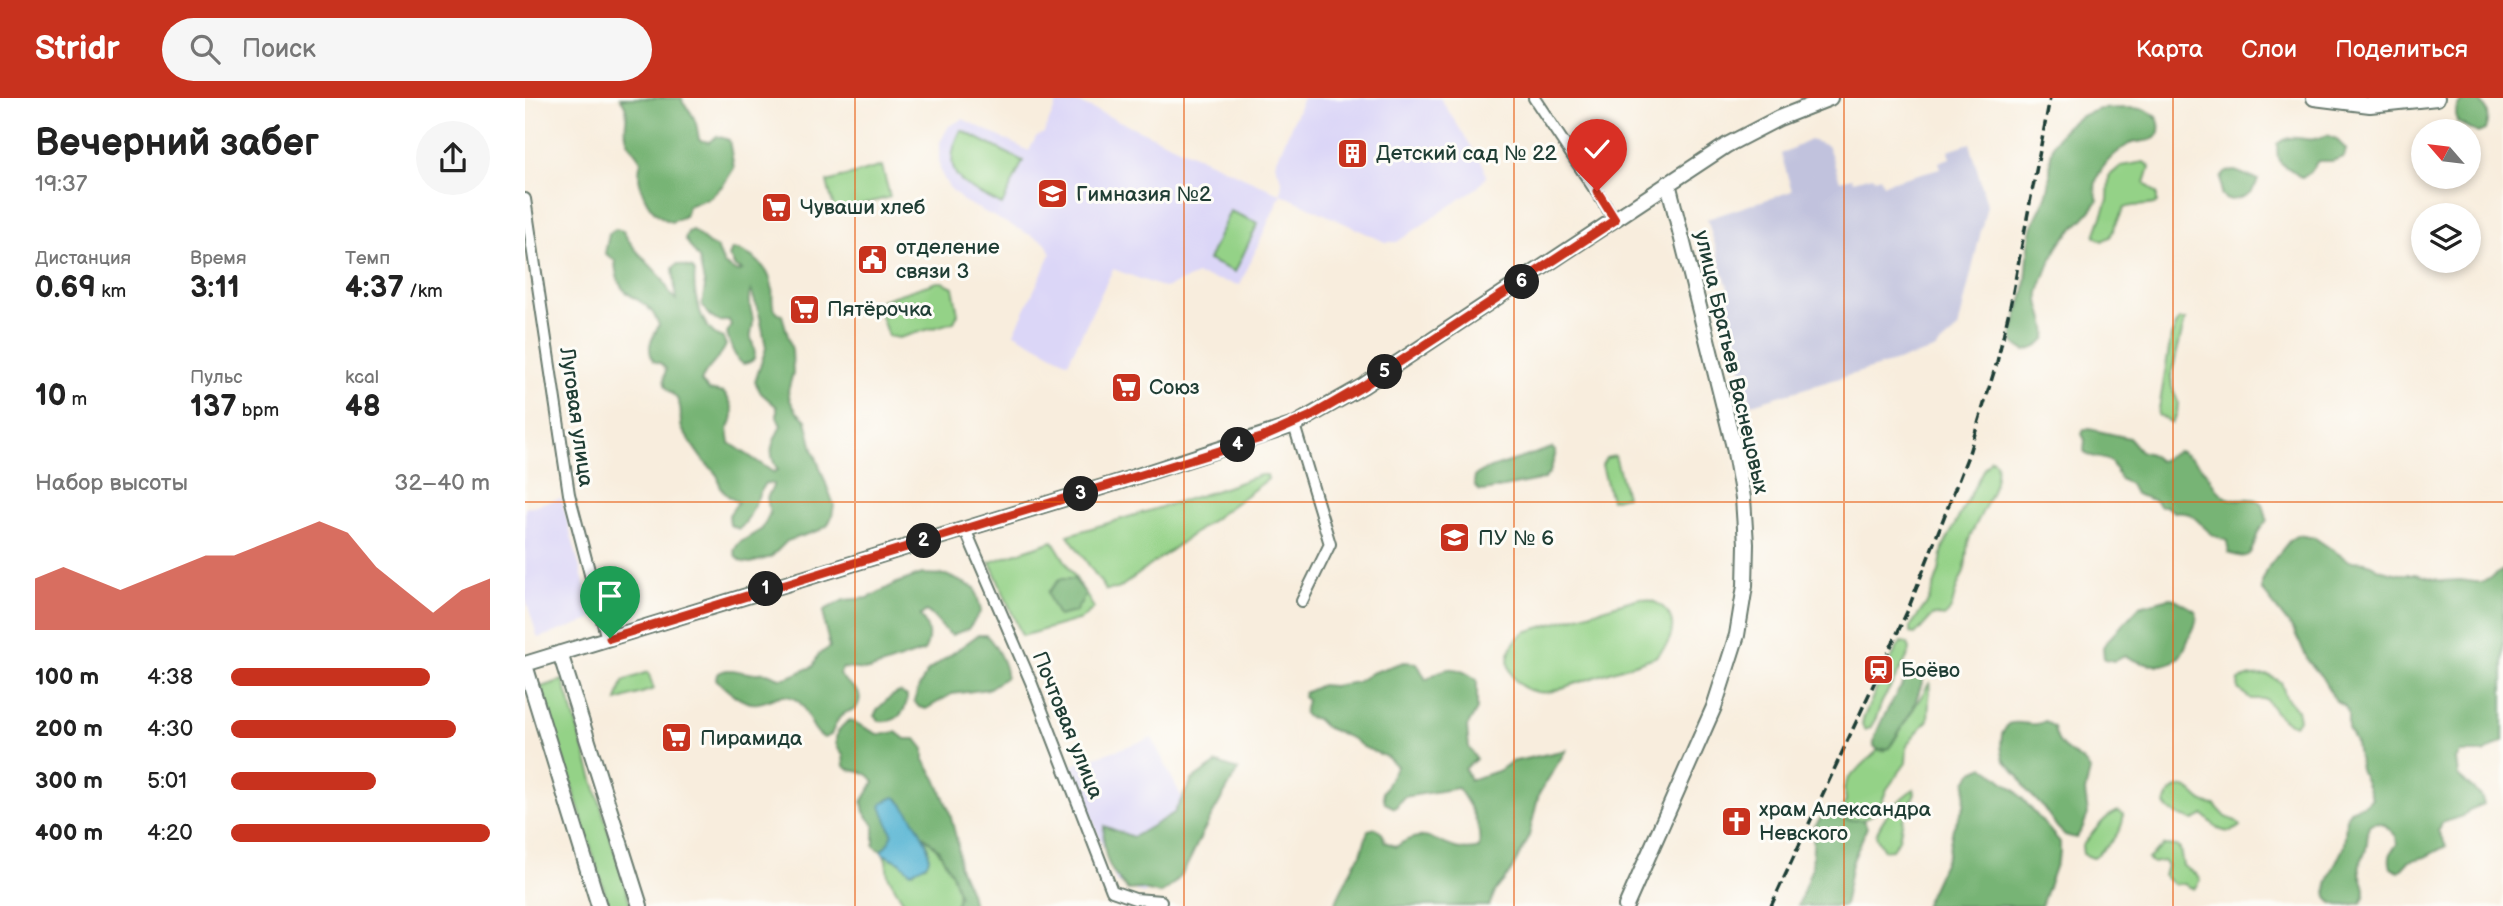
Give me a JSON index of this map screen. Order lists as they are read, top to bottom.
{
  "streets": {
    "main road": ["улица Братьев Васнецовых"],
    "street": ["Луговая улица", "Почтовая улица"]
  },
  "places": {
    "building": ["Детский сад № 22"],
    "school or university": ["Гимназия №2", "ПУ № 6"],
    "supermarket": [
      "Чуваши хлеб",
      "Пятёрочка",
      "Союз",
      "Пирамида"
    ],
    "public building": ["отделение связи 3"],
    "station": ["Боёво"],
    "church": ["храм Александра Невского"]
  },
  "north": "top left",
  "page": {
    "header": "Stridr",
    "search": "Поиск",
    "nav": ["Карта", "Слои", "Поделиться"],
    "heading": ["Вечерний забег", "19:37"],
    "stats": [
      ["Дистанция", "0.69 km"],
      ["Время", "3:11"],
      ["Темп", "4:37 /km"],
      ["10 m"],
      ["Пульс", "137 bpm"],
      ["kcal", "48"]
    ],
    "pins": [
      "6",
      "5",
      "4",
      "3",
      "2",
      "1"
    ],
    "chart": ["Набор высоты", "32–40 m"],
    "list": [
      {
        "name": "100 m",
        "note": "4:38"
      },
      {
        "name": "200 m",
        "note": "4:30"
      },
      {
        "name": "300 m",
        "note": "5:01"
      },
      {
        "name": "400 m",
        "note": "4:20"
      }
    ]
  }
}
